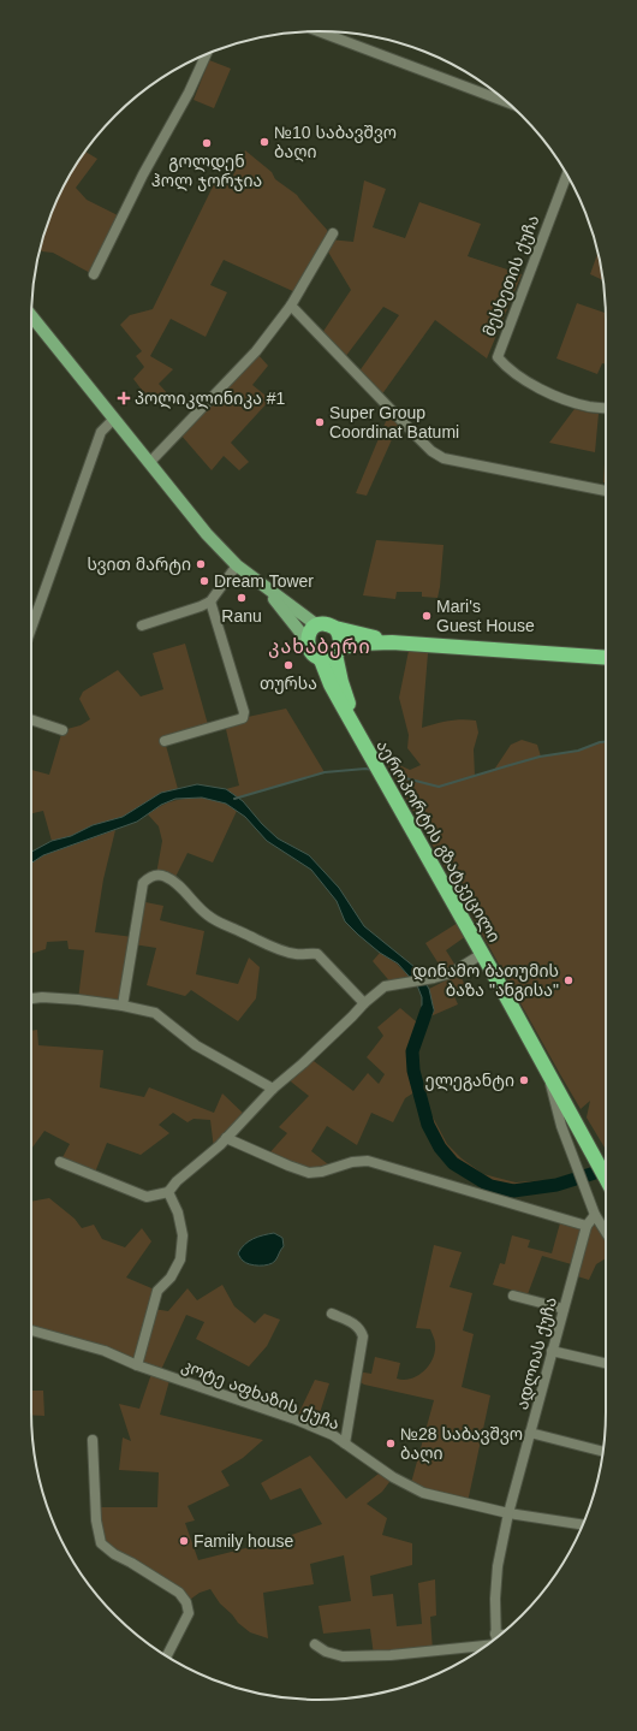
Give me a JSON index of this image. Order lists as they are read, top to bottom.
{
  "streets": {
    "highway": ["აეროპორტის გზატკეცილი"],
    "street": ["მესხეთის ქუჩა", "ადლიას ქუჩა", "კოტე აფხაზის ქუჩა"]
  },
  "crossings": [
    ["ადლიას ქუჩა", "კოტე აფხაზის ქუჩა"]
  ],
  "districts": ["კახაბერი"],
  "places": {
    "other": [
      "№10 საბავშვო ბაღი",
      "გოლდენ ჰოლ ჯორჯია",
      "Super Group Coordinat Batumi",
      "სვით მარტი",
      "Dream Tower",
      "Ranu",
      "Mari's Guest House",
      "თურსა",
      "დინამო ბათუმის ბაზა \"ანგისა\"",
      "ელეგანტი",
      "№28 საბავშვო ბაღი",
      "Family house"
    ],
    "health": ["პოლიკლინიკა #1"]
  }
}
